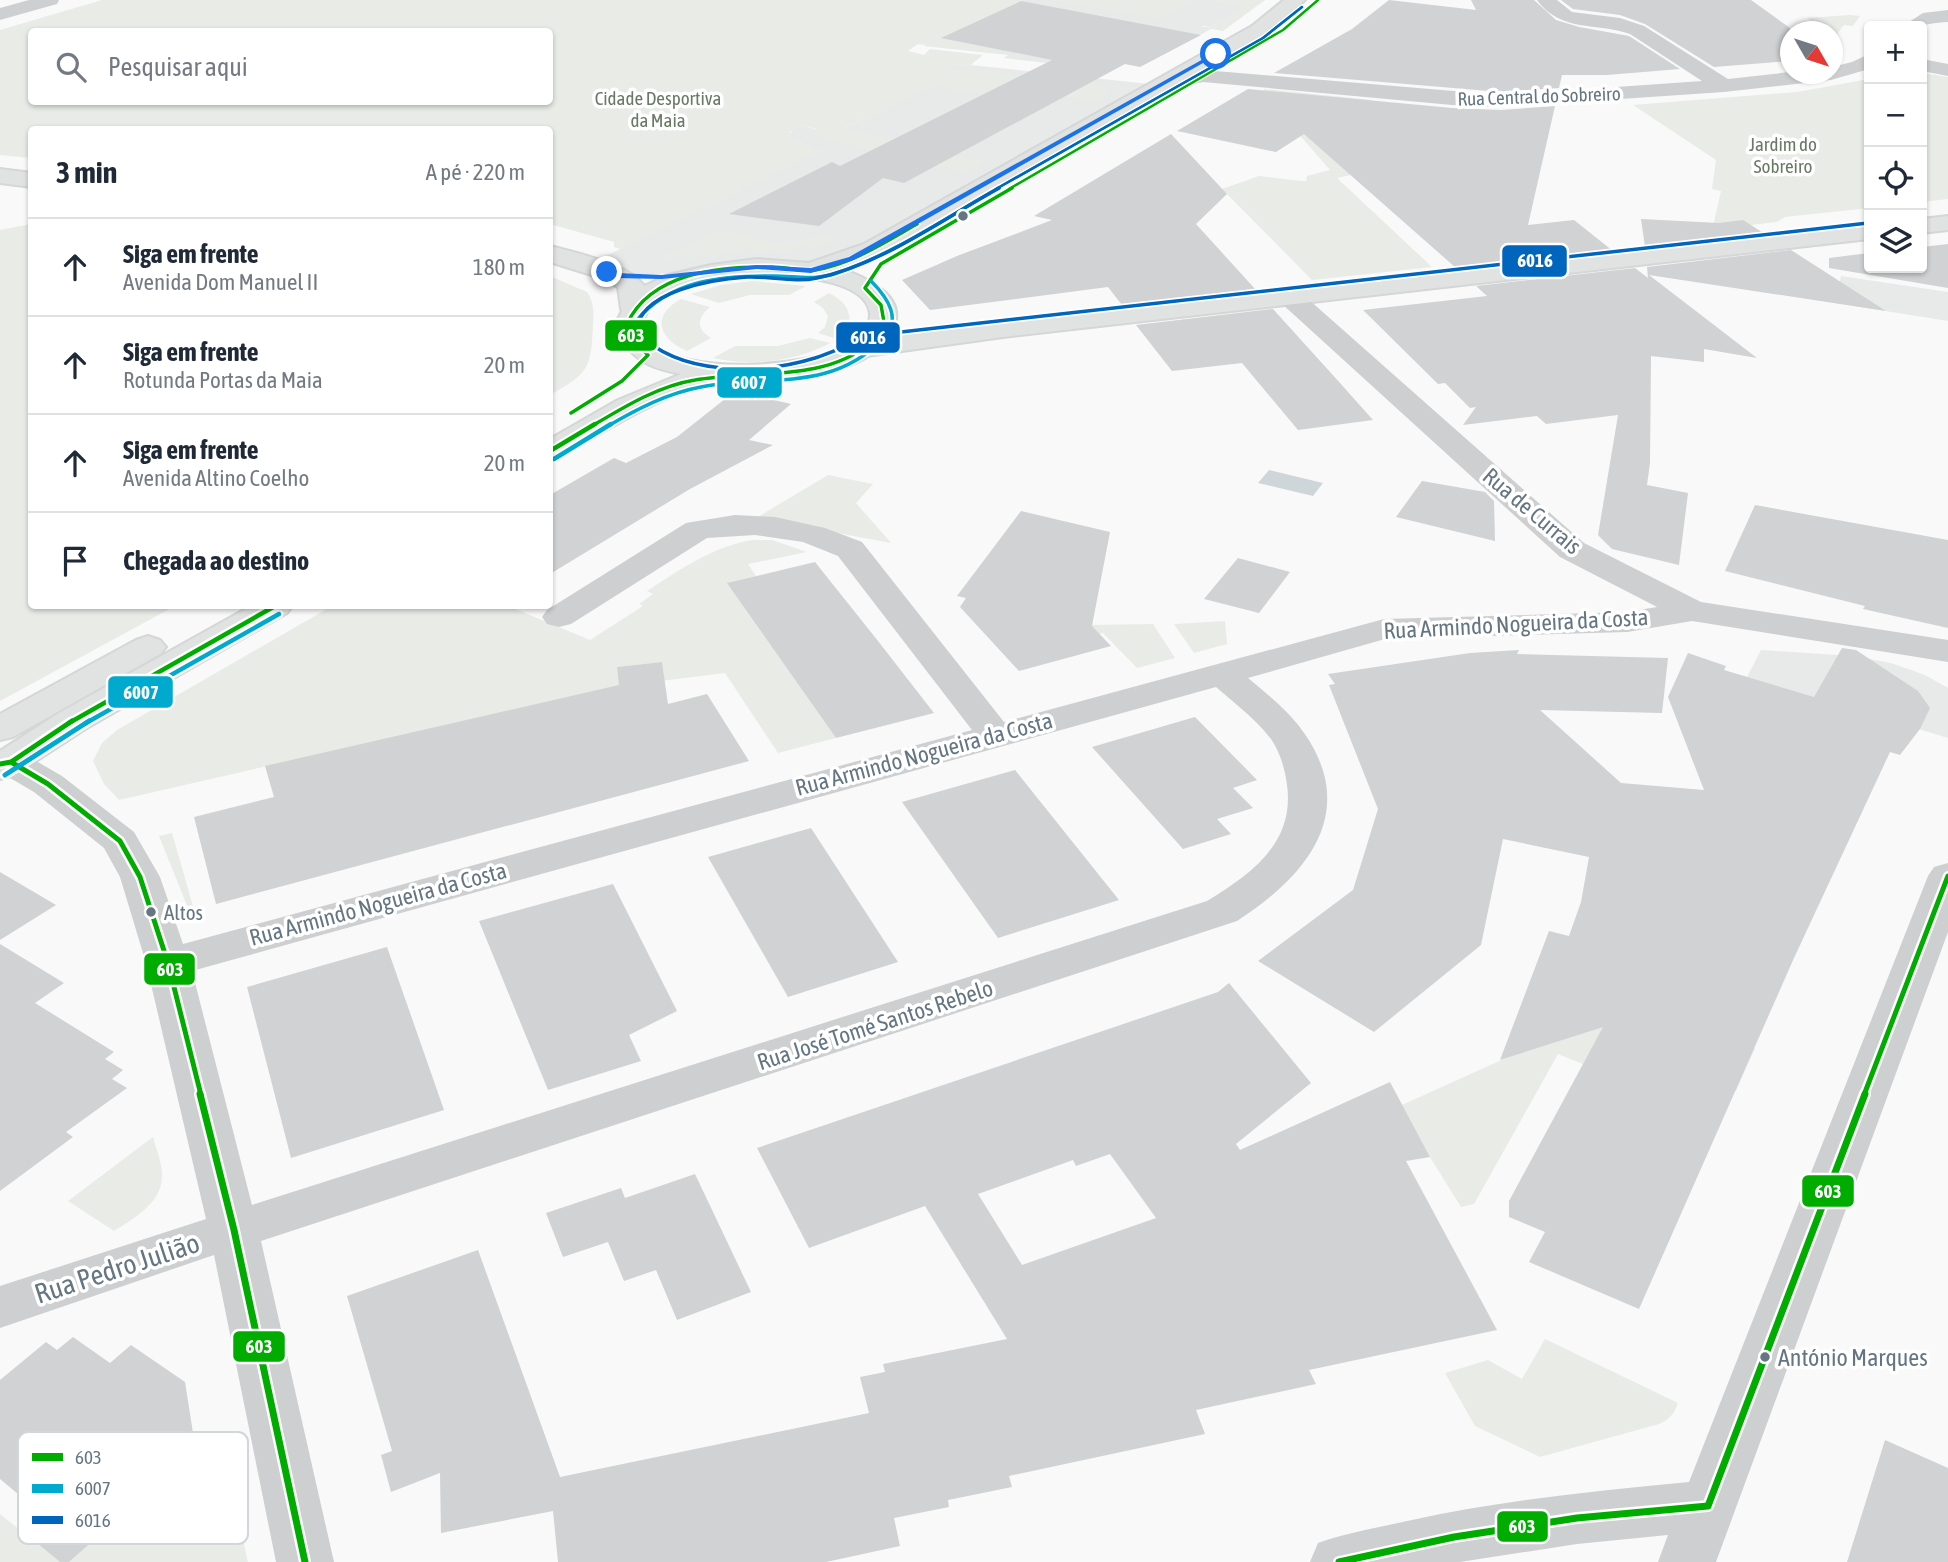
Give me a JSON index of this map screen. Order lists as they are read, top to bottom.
{
  "streets": {
    "street": [
      "Rua Central do Sobreiro",
      "Rua de Currais",
      "Rua Armindo Nogueira da Costa",
      "Rua José Tomé Santos Rebelo",
      "Rua Pedro Julião"
    ]
  },
  "crossings": [
    ["Rua de Currais", "Rua Armindo Nogueira da Costa"],
    ["Rua Armindo Nogueira da Costa", "Rua José Tomé Santos Rebelo"],
    ["Rua José Tomé Santos Rebelo", "Rua Pedro Julião"]
  ],
  "parks": ["Cidade Desportiva da Maia", "Jardim do Sobreiro"],
  "places": ["Altos", "António Marques"],
  "lines": ["transit line 603", "transit line 6007", "transit line 6016"],
  "legend": ["603", "6007", "6016"],
  "north": "bottom right",
  "page": {
    "map_buttons": ["+", "−"],
    "search": "Pesquisar aqui",
    "heading": ["3 min", "A pé · 220 m"],
    "list": [
      ["Siga em frente", "Avenida Dom Manuel II", "180 m"],
      ["Siga em frente", "Rotunda Portas da Maia", "20 m"],
      ["Siga em frente", "Avenida Altino Coelho", "20 m"],
      "Chegada ao destino"
    ]
  }
}
